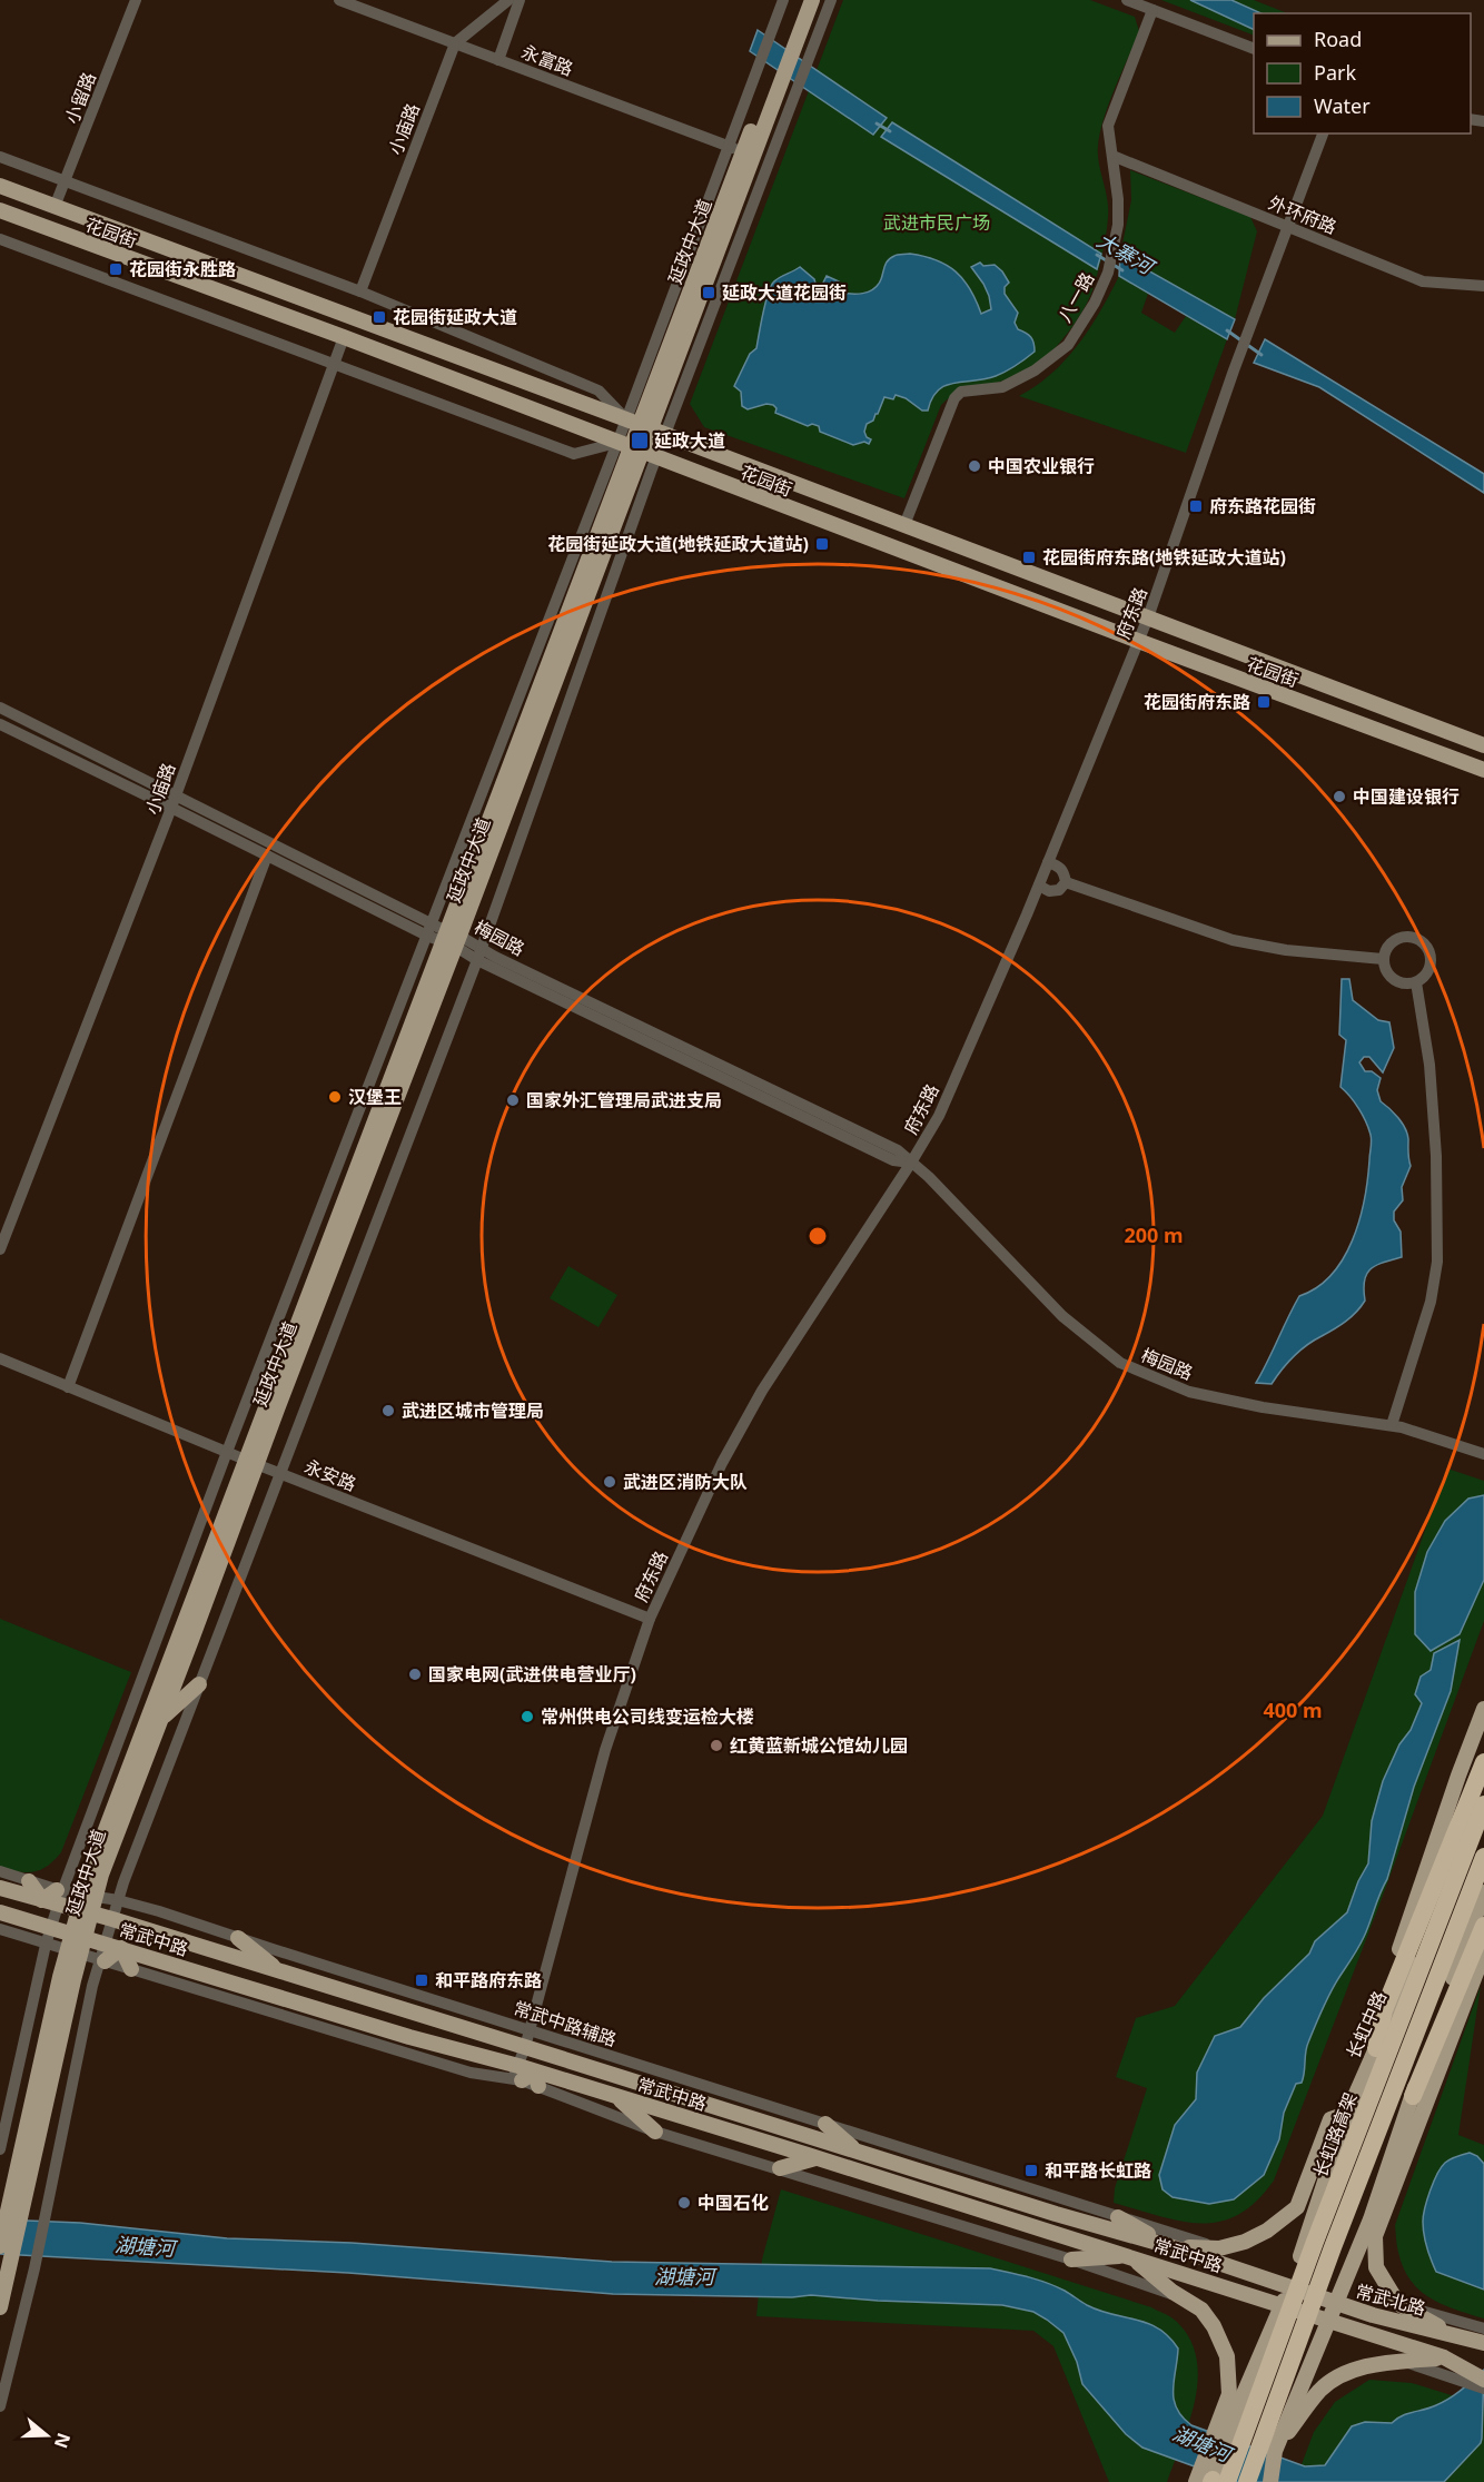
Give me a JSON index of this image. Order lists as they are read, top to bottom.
{
  "streets": {
    "highway": ["长虹路高架"],
    "main road": [
      "花园街",
      "延政中大道",
      "常武中路",
      "长虹中路",
      "常武北路"
    ],
    "street": [
      "永富路",
      "小留路",
      "小庙路",
      "外环府路",
      "八一路",
      "府东路",
      "梅园路",
      "永安路",
      "常武中路辅路"
    ]
  },
  "crossings": [
    ["永富路", "小庙路"],
    ["永富路", "延政中大道"],
    ["小留路", "花园街"],
    ["小庙路", "花园街"],
    ["小庙路", "梅园路"],
    ["外环府路", "八一路"],
    ["外环府路", "府东路"],
    ["花园街", "延政中大道"],
    ["花园街", "八一路"],
    ["花园街", "府东路"],
    ["延政中大道", "梅园路"],
    ["延政中大道", "永安路"],
    ["延政中大道", "常武中路"],
    ["延政中大道", "常武中路辅路"],
    ["府东路", "梅园路"],
    ["府东路", "永安路"],
    ["府东路", "常武中路"],
    ["府东路", "常武中路辅路"],
    ["常武中路", "常武中路辅路"],
    ["常武中路", "长虹中路"],
    ["常武中路", "常武北路"],
    ["长虹中路", "常武北路"]
  ],
  "water": ["大寨河", "湖塘河"],
  "parks": ["武进市民广场"],
  "places": {
    "transit": [
      "花园街永胜路",
      "延政大道花园街",
      "花园街延政大道",
      "延政大道",
      "府东路花园街",
      "花园街延政大道(地铁延政大道站)",
      "花园街府东路(地铁延政大道站)",
      "花园街府东路",
      "和平路府东路",
      "和平路长虹路"
    ],
    "other": [
      "中国农业银行",
      "中国建设银行",
      "汉堡王",
      "国家外汇管理局武进支局",
      "武进区城市管理局",
      "武进区消防大队",
      "国家电网(武进供电营业厅)",
      "常州供电公司线变运检大楼",
      "红黄蓝新城公馆幼儿园",
      "中国石化"
    ]
  },
  "legend": ["Road", "Park", "Water"],
  "north": "right",
  "rings": ["200 m", "400 m"]
}
